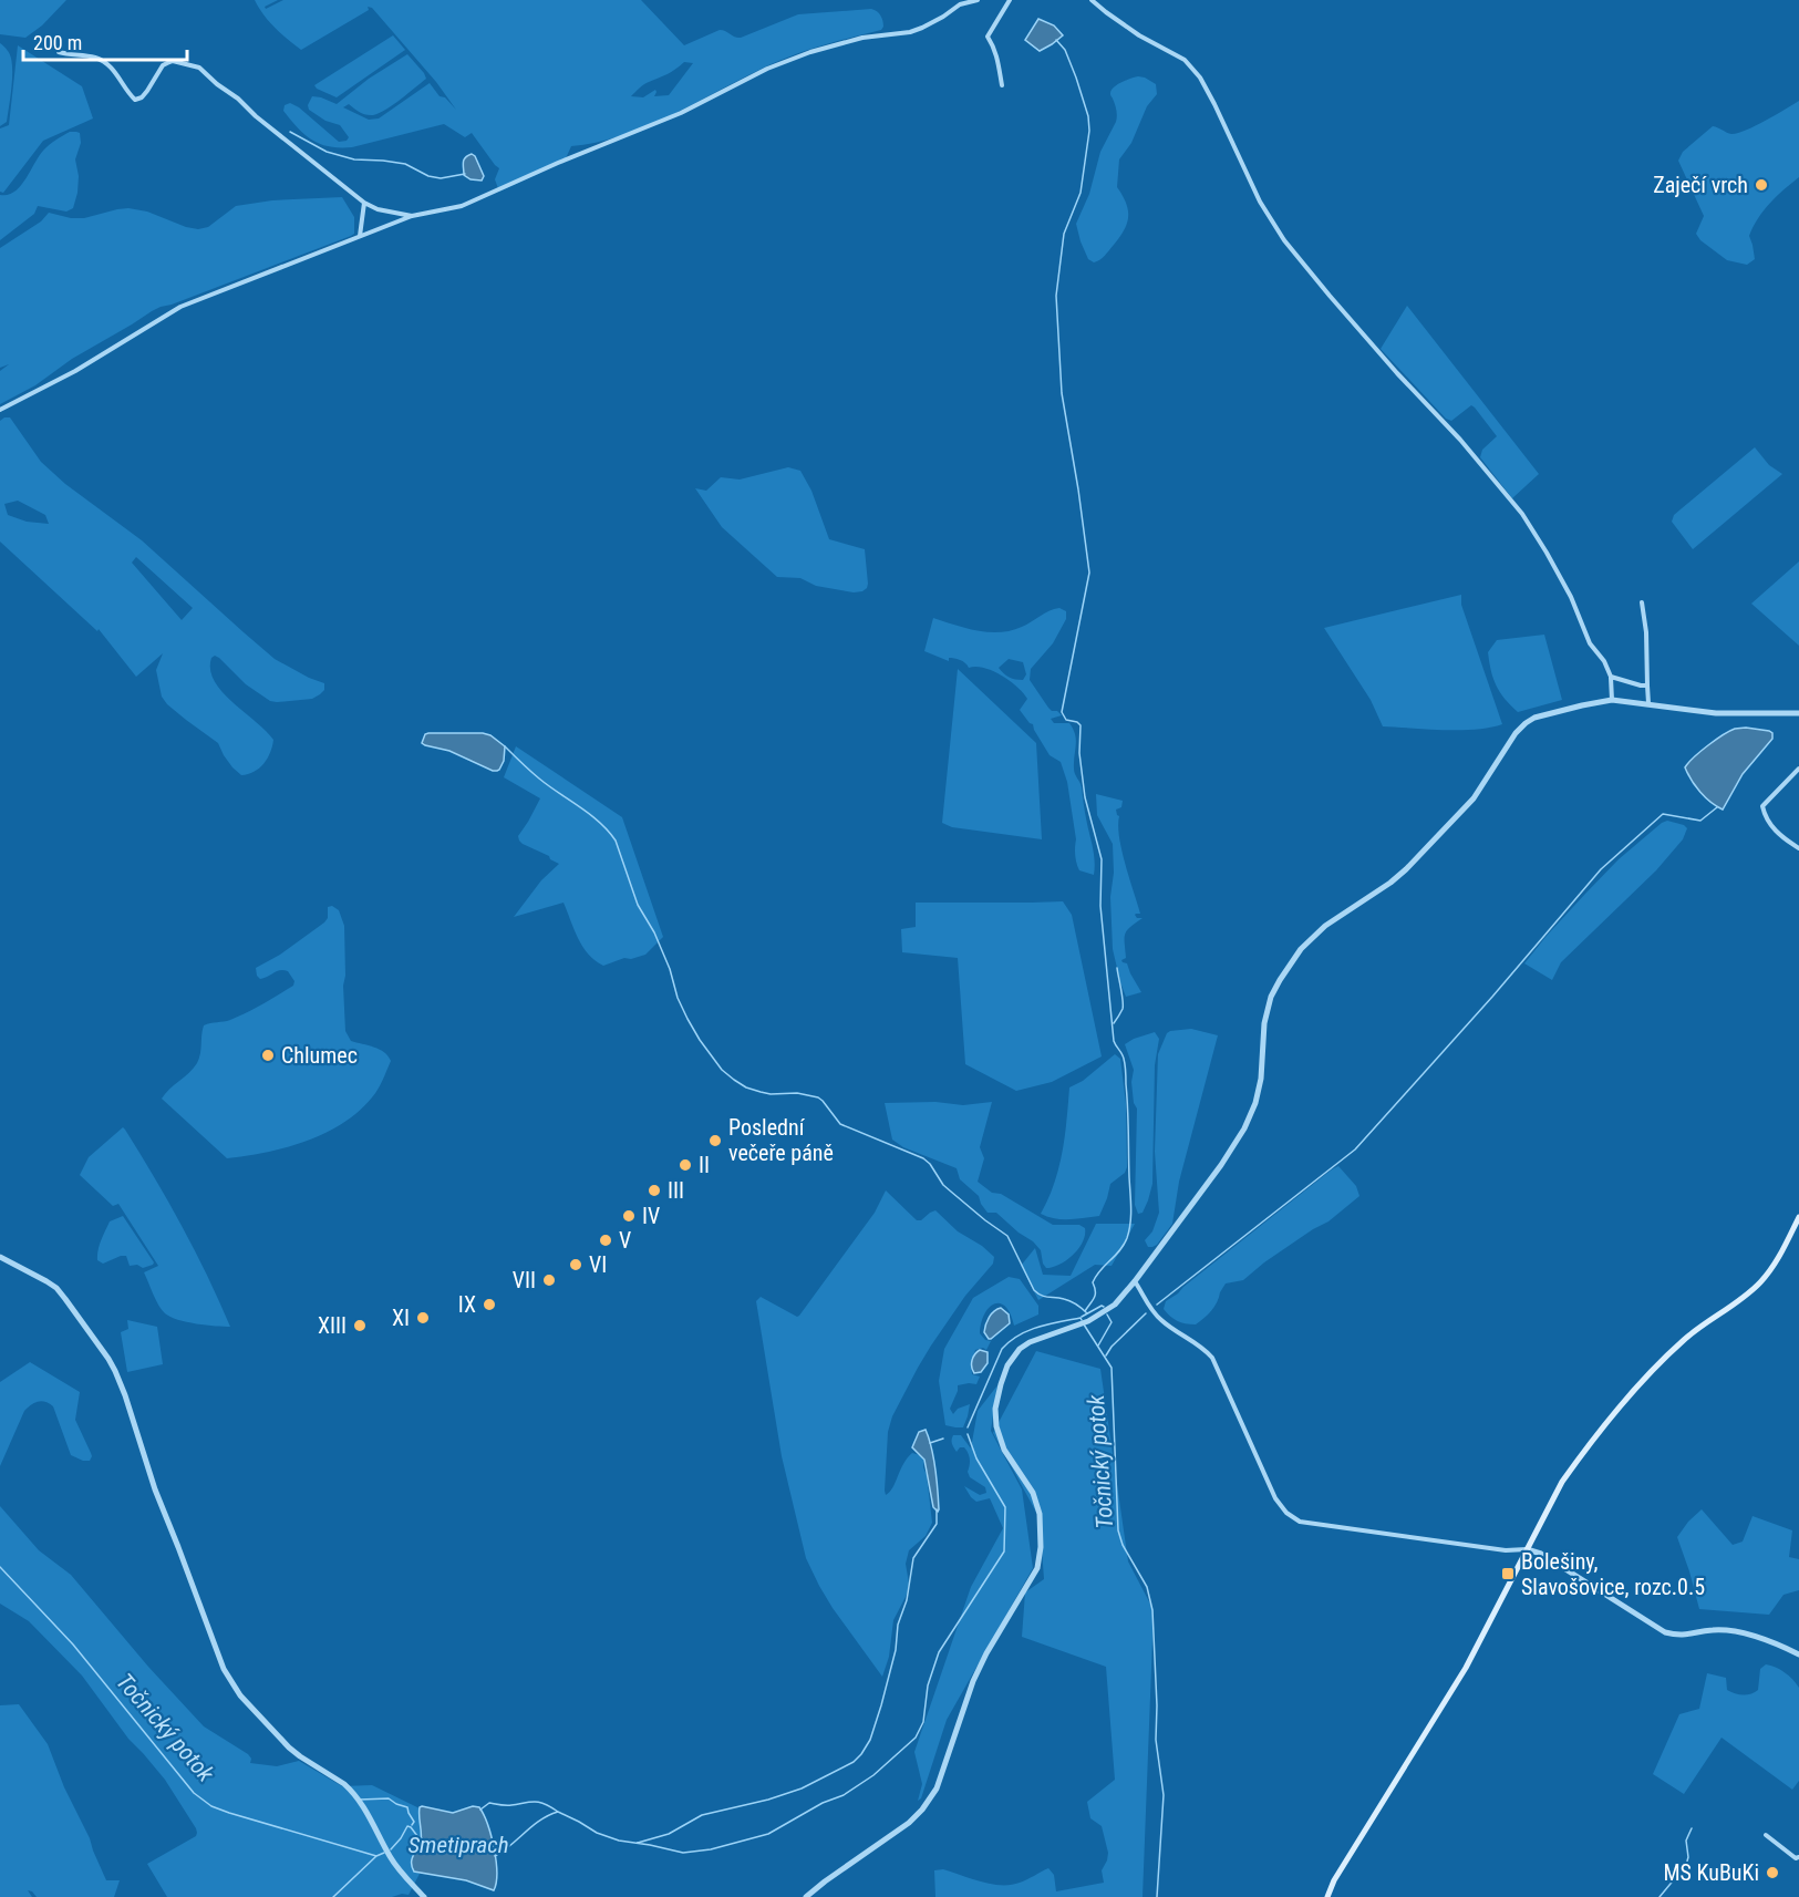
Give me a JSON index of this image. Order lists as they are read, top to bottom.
{
  "water": ["Točnický potok", "Smetiprach"],
  "places": {
    "other": [
      "Zaječí vrch",
      "Chlumec",
      "Poslední večeře páně",
      "II",
      "III",
      "IV",
      "V",
      "VI",
      "VII",
      "IX",
      "XI",
      "XIII",
      "MS KuBuKi"
    ],
    "transit": ["Bolešiny, Slavošovice, rozc.0.5"]
  },
  "scale_bar": "200 m"
}
